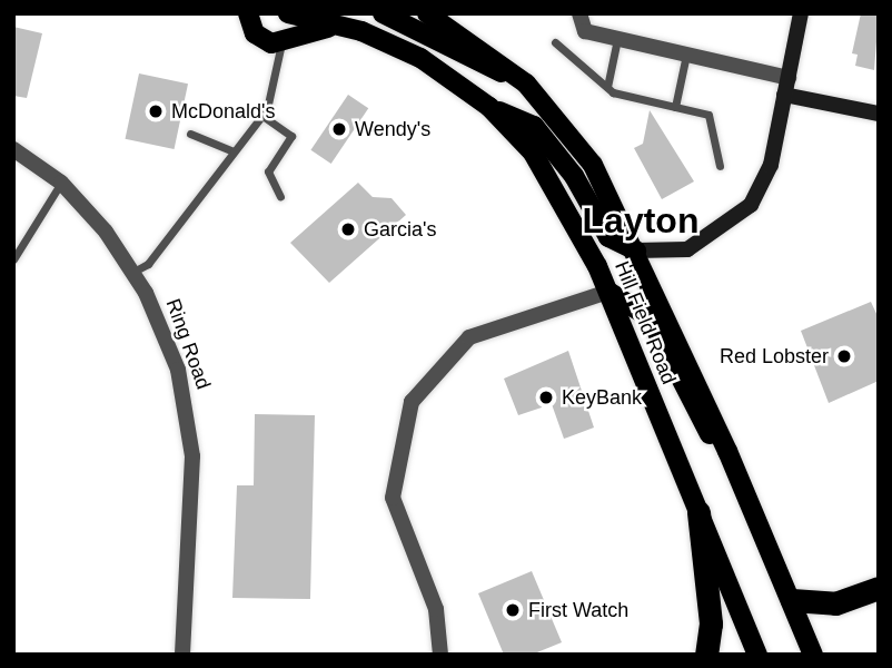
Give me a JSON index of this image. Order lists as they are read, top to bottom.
{
  "streets": {
    "main road": ["Hill Field Road"],
    "street": ["Ring Road"]
  },
  "districts": ["Layton"],
  "places": [
    "McDonald's",
    "Wendy's",
    "Garcia's",
    "Red Lobster",
    "KeyBank",
    "First Watch"
  ]
}
